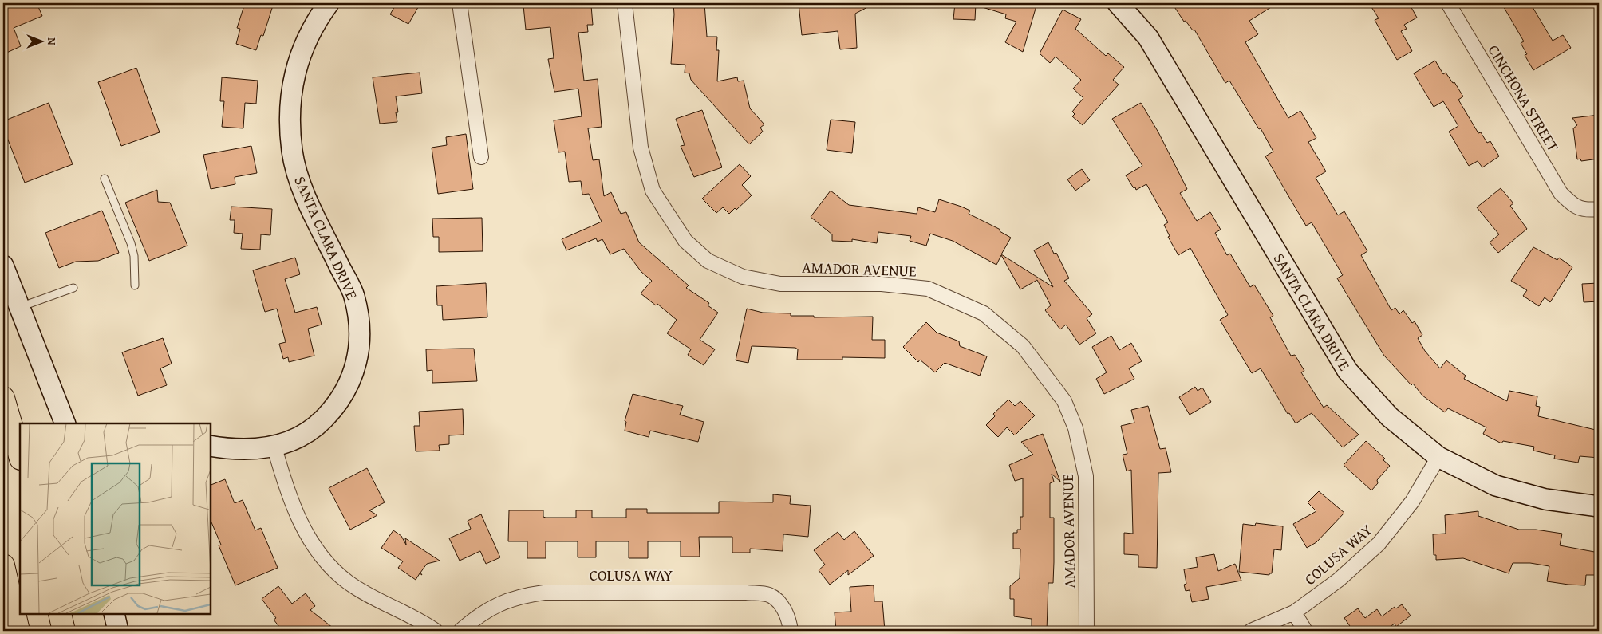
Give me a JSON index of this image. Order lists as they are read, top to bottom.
{
  "streets": {
    "street": [
      "CINCHONA STREET",
      "SANTA CLARA DRIVE",
      "AMADOR AVENUE",
      "COLUSA WAY"
    ]
  },
  "crossings": [
    ["SANTA CLARA DRIVE", "COLUSA WAY"]
  ],
  "north": "right"
}
